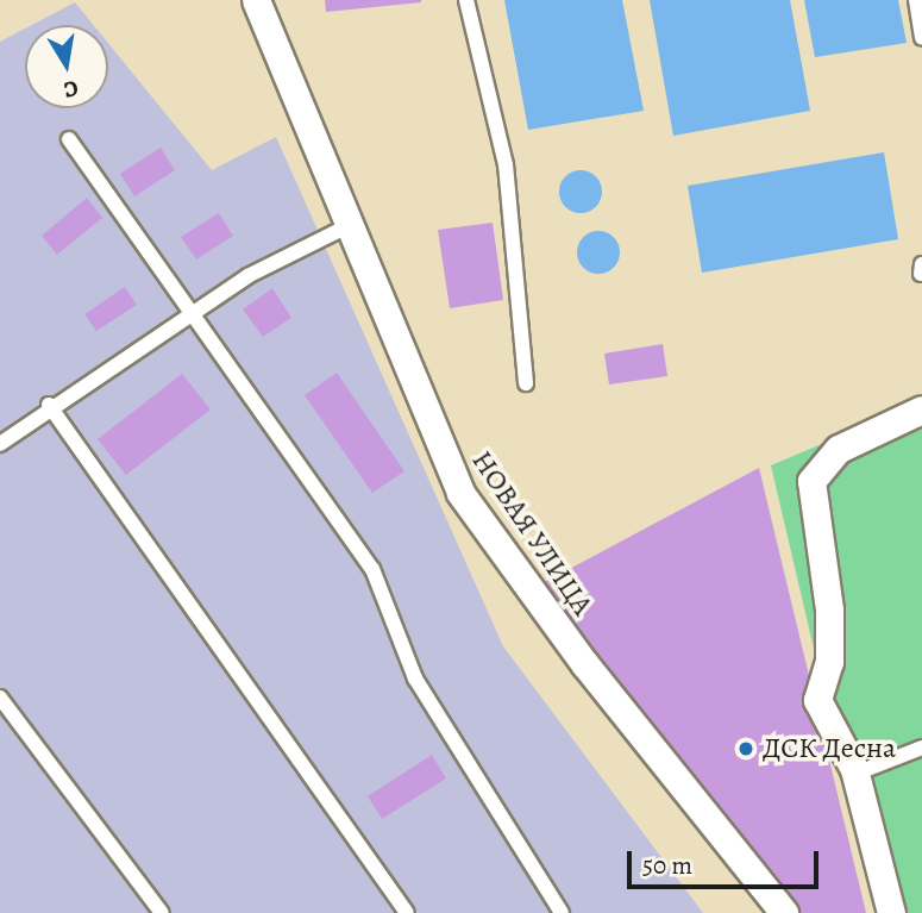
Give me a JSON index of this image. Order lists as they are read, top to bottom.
{
  "streets": {
    "street": ["НОВАЯ УЛИЦА"]
  },
  "places": ["ДСК Десна"],
  "scale_bar": "50 m",
  "north": "bottom"
}
